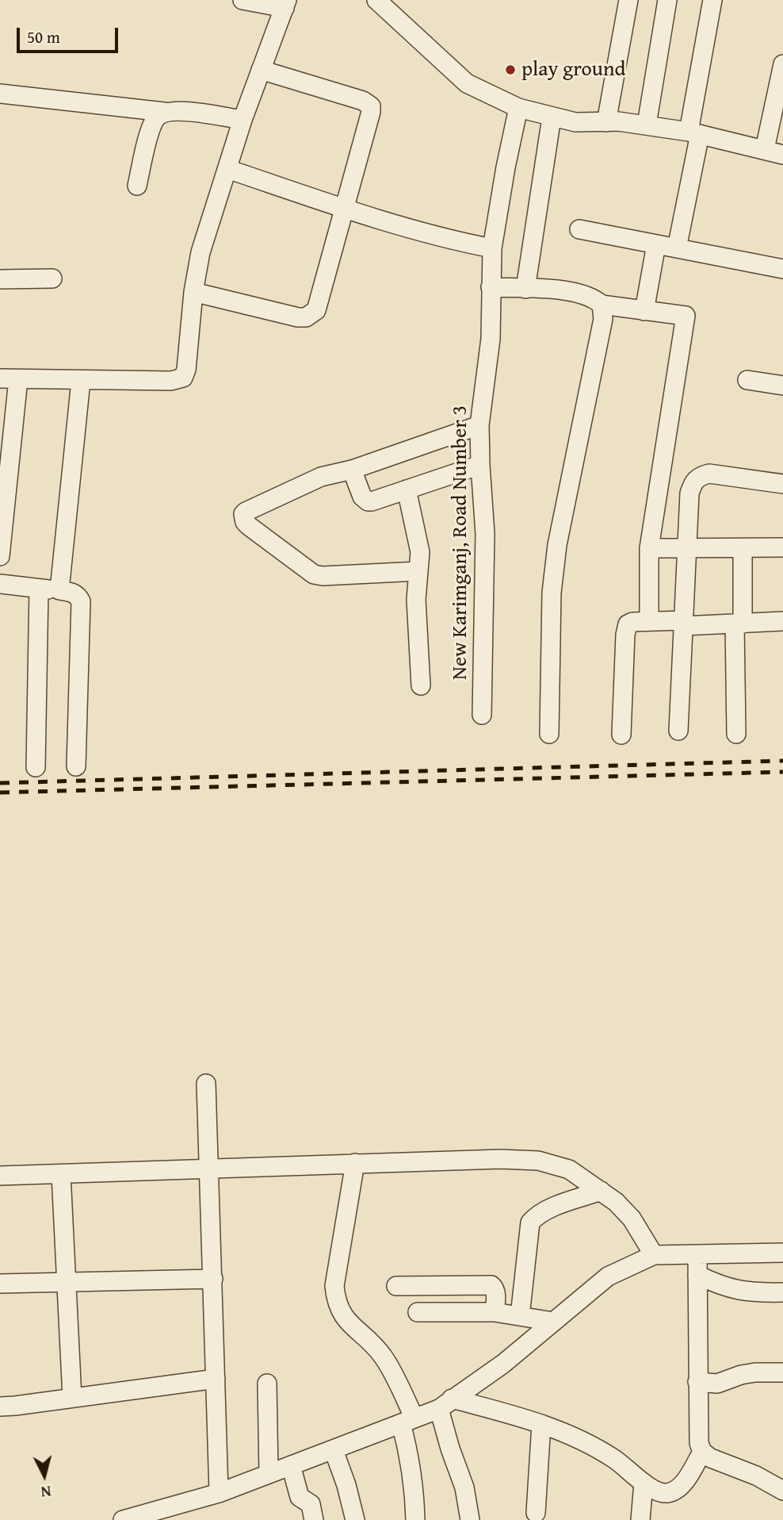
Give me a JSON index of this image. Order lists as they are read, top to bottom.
{
  "streets": {
    "street": ["New Karimganj, Road Number 3"]
  },
  "places": ["play ground"],
  "scale_bar": "50 m",
  "north": "bottom"
}
